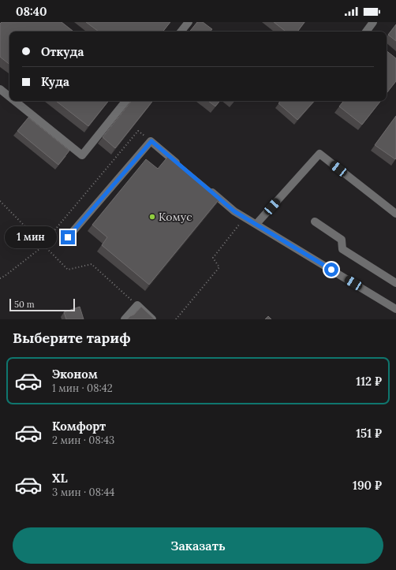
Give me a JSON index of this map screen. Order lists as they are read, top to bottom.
{
  "places": ["Комус"],
  "scale_bar": "50 m",
  "page": {
    "status": "08:40",
    "banner": ["Откуда", "Куда"],
    "bubble": "1 мин",
    "scale": "50 m",
    "heading": "Выберите тариф",
    "list": [
      {
        "name": "Эконом",
        "note": "1 мин · 08:42",
        "value": "112 ₽"
      },
      {
        "name": "Комфорт",
        "note": "2 мин · 08:43",
        "value": "151 ₽"
      },
      {
        "name": "XL",
        "note": "3 мин · 08:44",
        "value": "190 ₽"
      }
    ],
    "buttons": "Заказать"
  }
}
